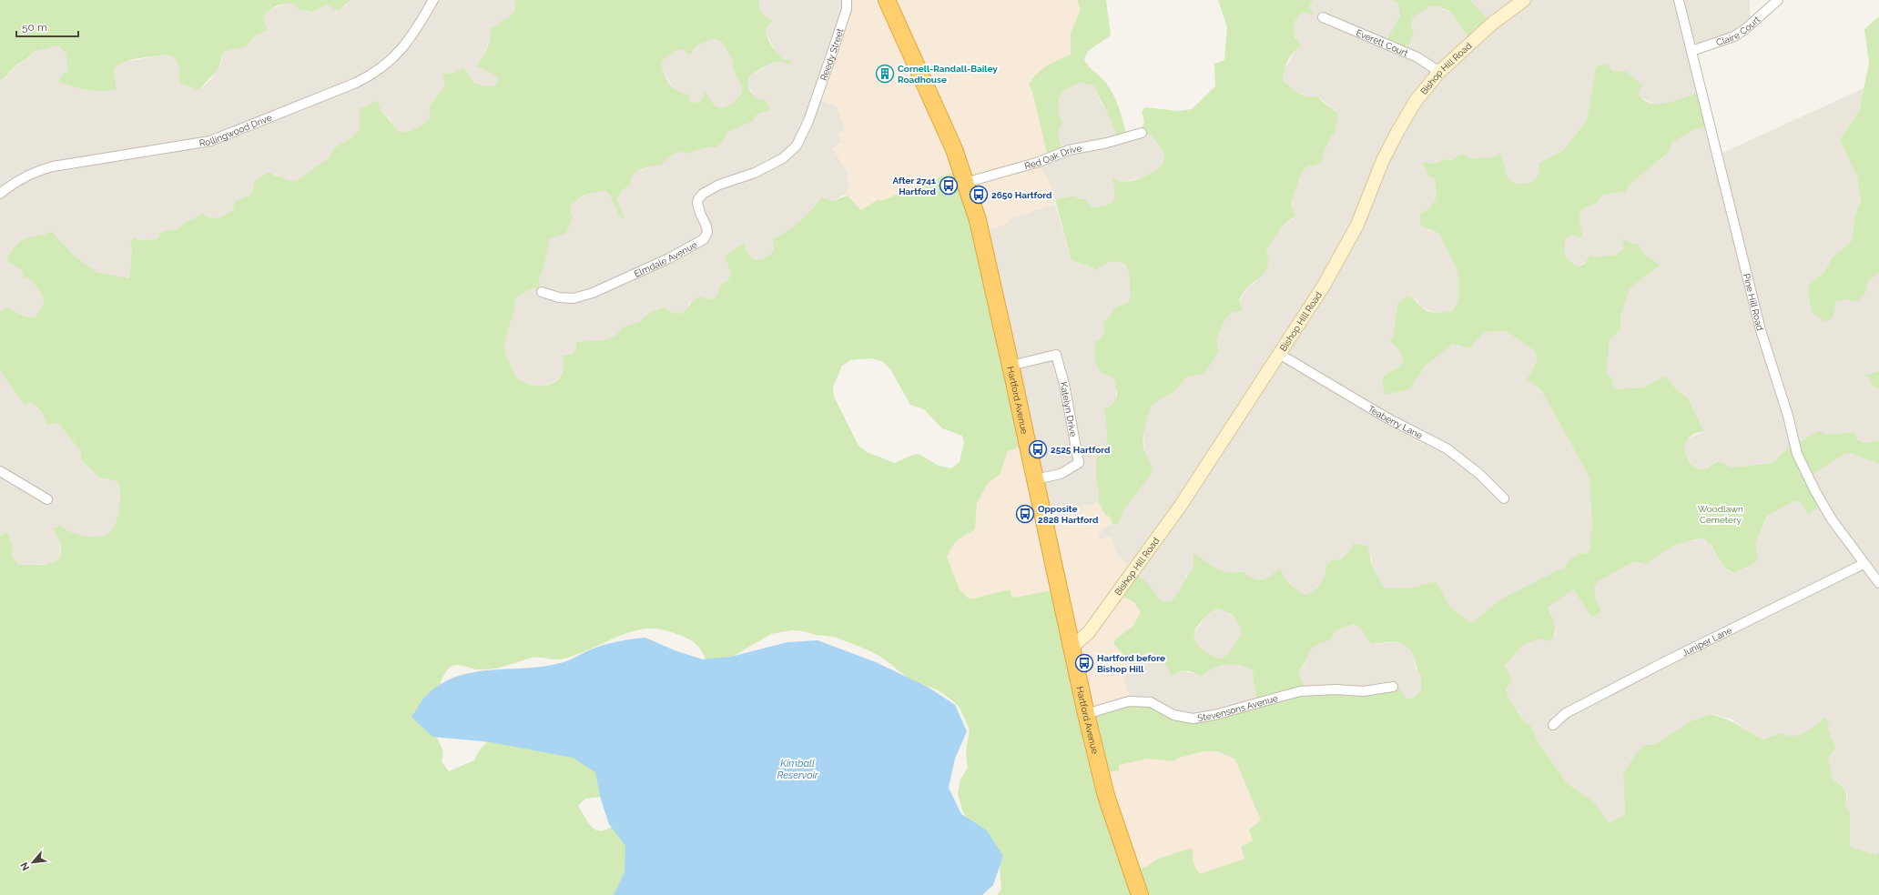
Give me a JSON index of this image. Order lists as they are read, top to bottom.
{
  "streets": {
    "highway": ["Hartford Avenue"],
    "street": [
      "Claire Court",
      "Everett Court",
      "Reedy Street",
      "Bishop Hill Road",
      "Rollingwood Drive",
      "Red Oak Drive",
      "Elmdale Avenue",
      "Pine Hill Road",
      "Katelyn Drive",
      "Teaberry Lane",
      "Juniper Lane",
      "Stevensons Avenue"
    ]
  },
  "crossings": [
    ["Claire Court", "Pine Hill Road"],
    ["Everett Court", "Bishop Hill Road"],
    ["Reedy Street", "Elmdale Avenue"],
    ["Bishop Hill Road", "Hartford Avenue"],
    ["Bishop Hill Road", "Teaberry Lane"],
    ["Red Oak Drive", "Hartford Avenue"],
    ["Pine Hill Road", "Juniper Lane"],
    ["Hartford Avenue", "Katelyn Drive"],
    ["Hartford Avenue", "Stevensons Avenue"]
  ],
  "water": ["Kimball Reservoir"],
  "parks": ["Woodlawn Cemetery"],
  "places": {
    "building": ["Cornell-Randall-Bailey Roadhouse"],
    "bus stop": [
      "After 2741 Hartford",
      "2650 Hartford",
      "2525 Hartford",
      "Opposite 2828 Hartford",
      "Hartford before Bishop Hill"
    ]
  },
  "scale_bar": "50 m",
  "north": "bottom left"
}
